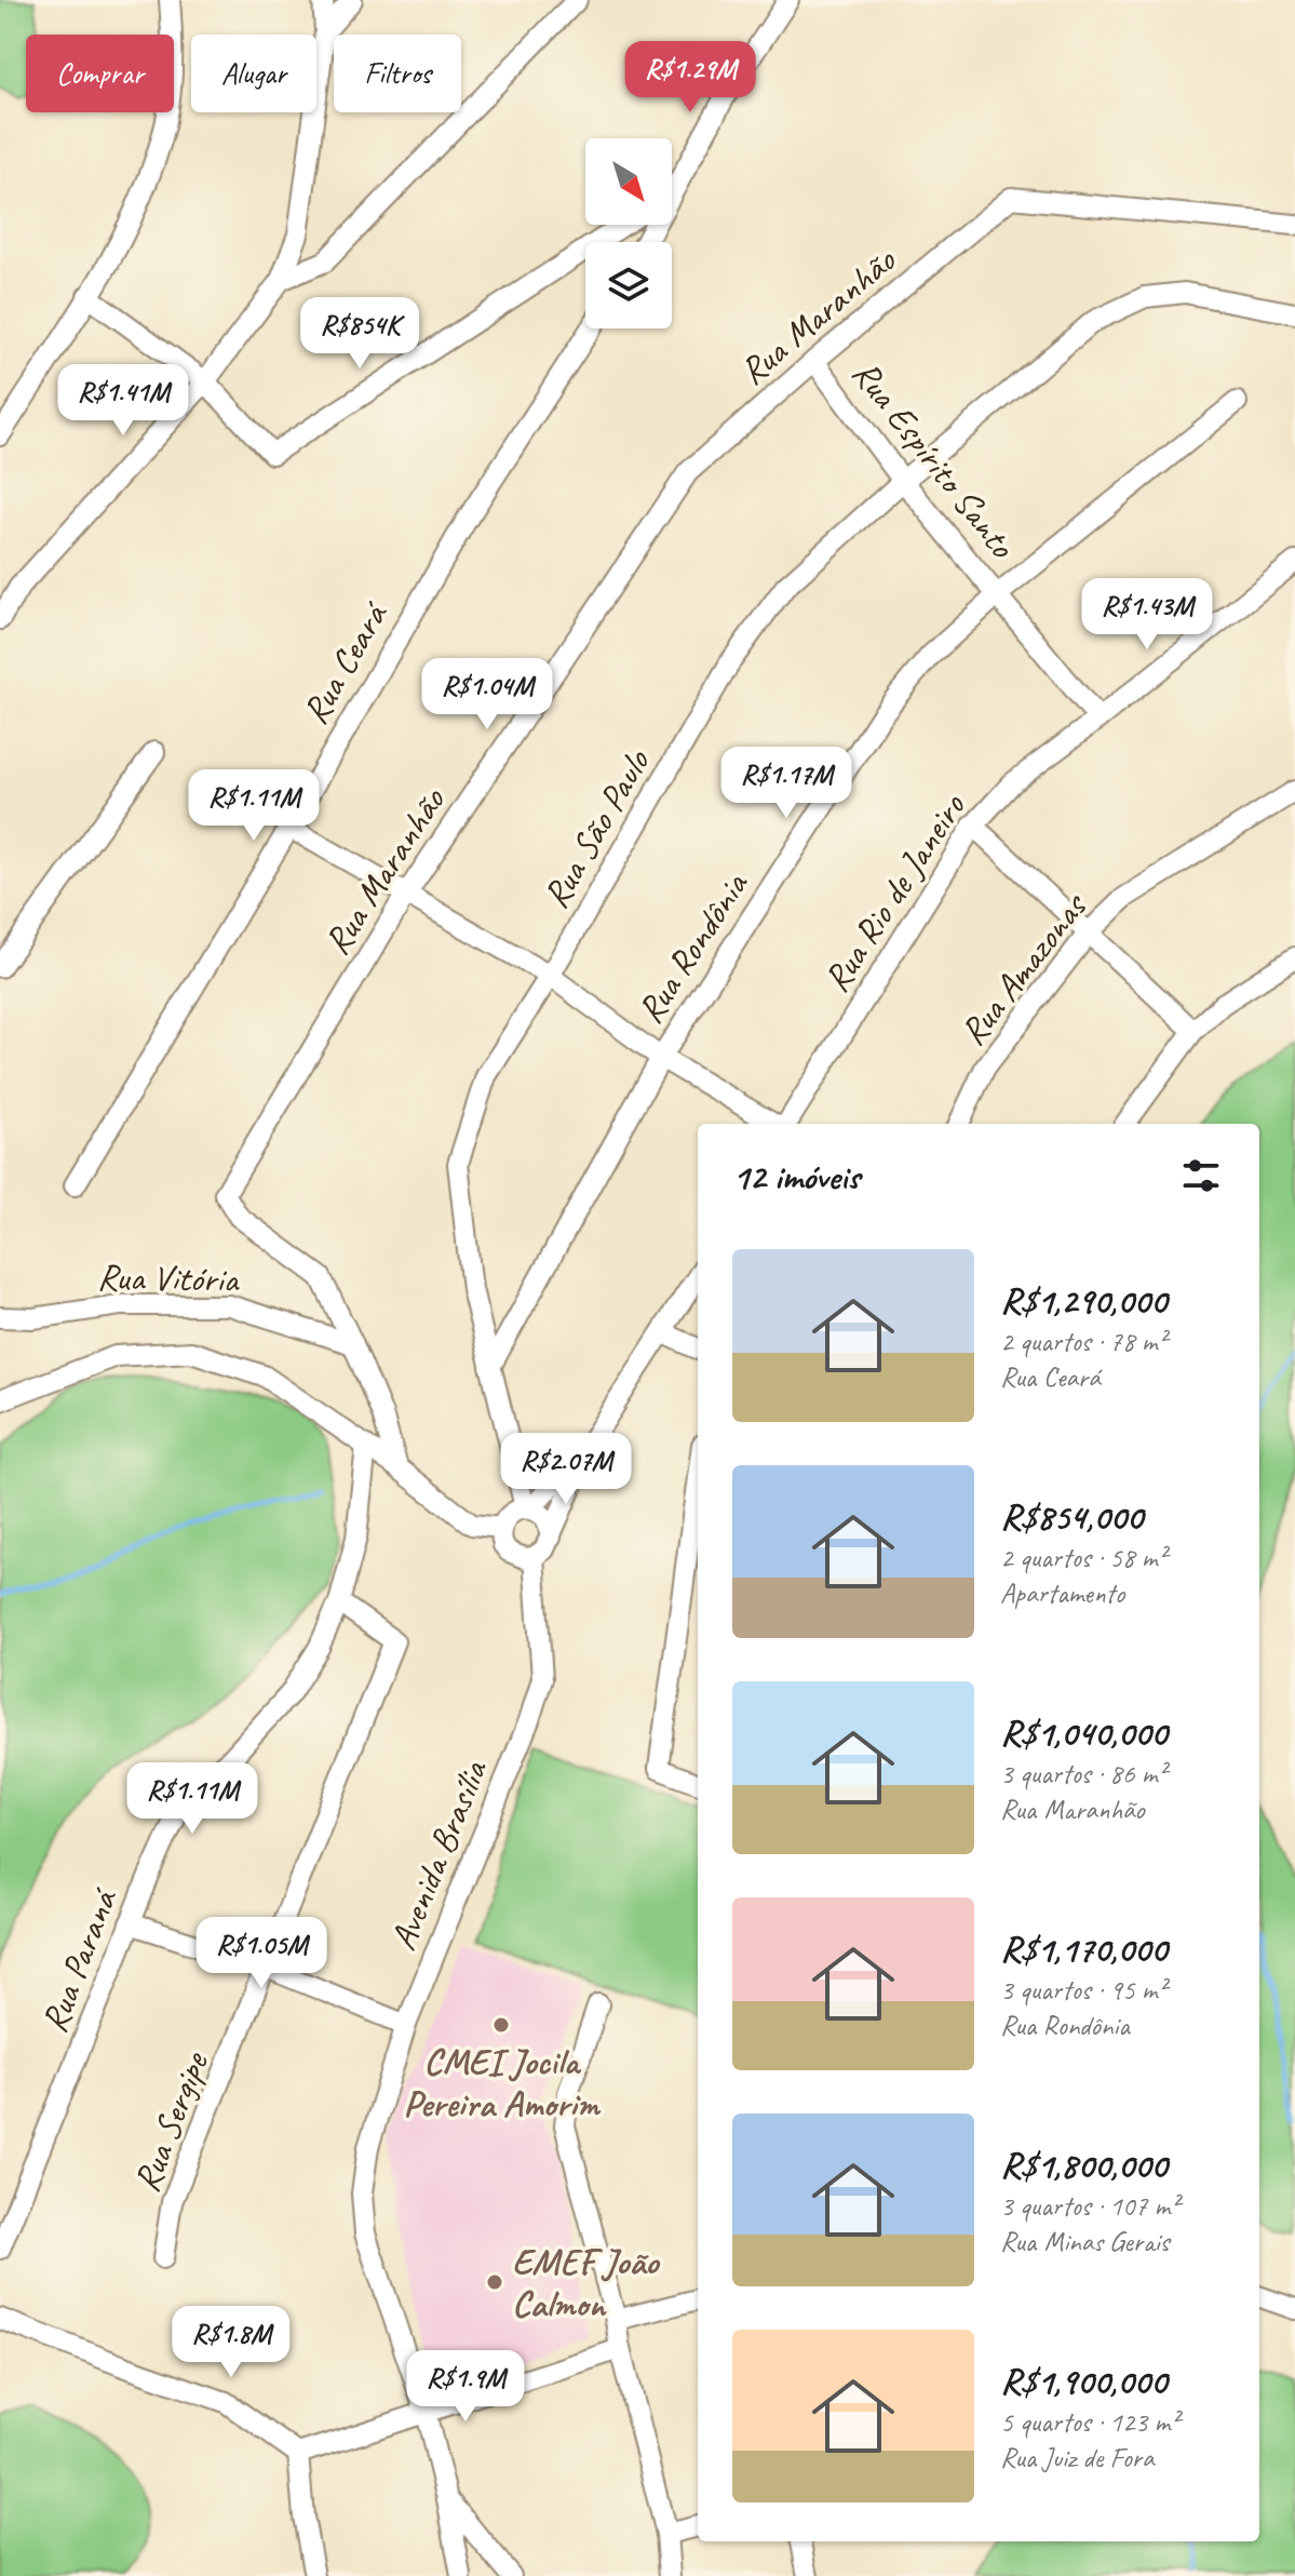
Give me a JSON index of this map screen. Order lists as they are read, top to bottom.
{
  "streets": {
    "street": [
      "Rua Maranhão",
      "Rua Espírito Santo",
      "Rua Ceará",
      "Rua São Paulo",
      "Rua Rio de Janeiro",
      "Rua Rondônia",
      "Rua Amazonas",
      "Rua Vitória",
      "Avenida Brasília",
      "Rua Paraná",
      "Rua Sergipe"
    ]
  },
  "crossings": [
    ["Rua Maranhão", "Rua Espírito Santo"],
    ["Rua Maranhão", "Rua Vitória"],
    ["Rua Espírito Santo", "Rua São Paulo"],
    ["Rua Espírito Santo", "Rua Rio de Janeiro"],
    ["Rua Espírito Santo", "Rua Rondônia"],
    ["Rua São Paulo", "Rua Rondônia"],
    ["Rua São Paulo", "Avenida Brasília"],
    ["Rua Paraná", "Rua Sergipe"]
  ],
  "places": ["CMEI Jocila Pereira Amorim", "EMEF João Calmon"],
  "north": "bottom right",
  "page": {
    "chip": ["Comprar", "Alugar", "Filtros"],
    "price": [
      "R$1.29M",
      "R$854K",
      "R$1.41M",
      "R$1.43M",
      "R$1.04M",
      "R$1.17M",
      "R$1.11M",
      "R$2.07M",
      "R$1.11M",
      "R$1.05M",
      "R$1.8M",
      "R$1.9M"
    ],
    "heading": "12 imóveis",
    "list": [
      {
        "name": "R$1,290,000",
        "note": "2 quartos · 78 m² · Rua Ceará"
      },
      {
        "name": "R$854,000",
        "note": "2 quartos · 58 m² · Apartamento"
      },
      {
        "name": "R$1,040,000",
        "note": "3 quartos · 86 m² · Rua Maranhão"
      },
      {
        "name": "R$1,170,000",
        "note": "3 quartos · 95 m² · Rua Rondônia"
      },
      {
        "name": "R$1,800,000",
        "note": "3 quartos · 107 m² · Rua Minas Gerais"
      },
      {
        "name": "R$1,900,000",
        "note": "5 quartos · 123 m² · Rua Juiz de Fora"
      }
    ]
  }
}
